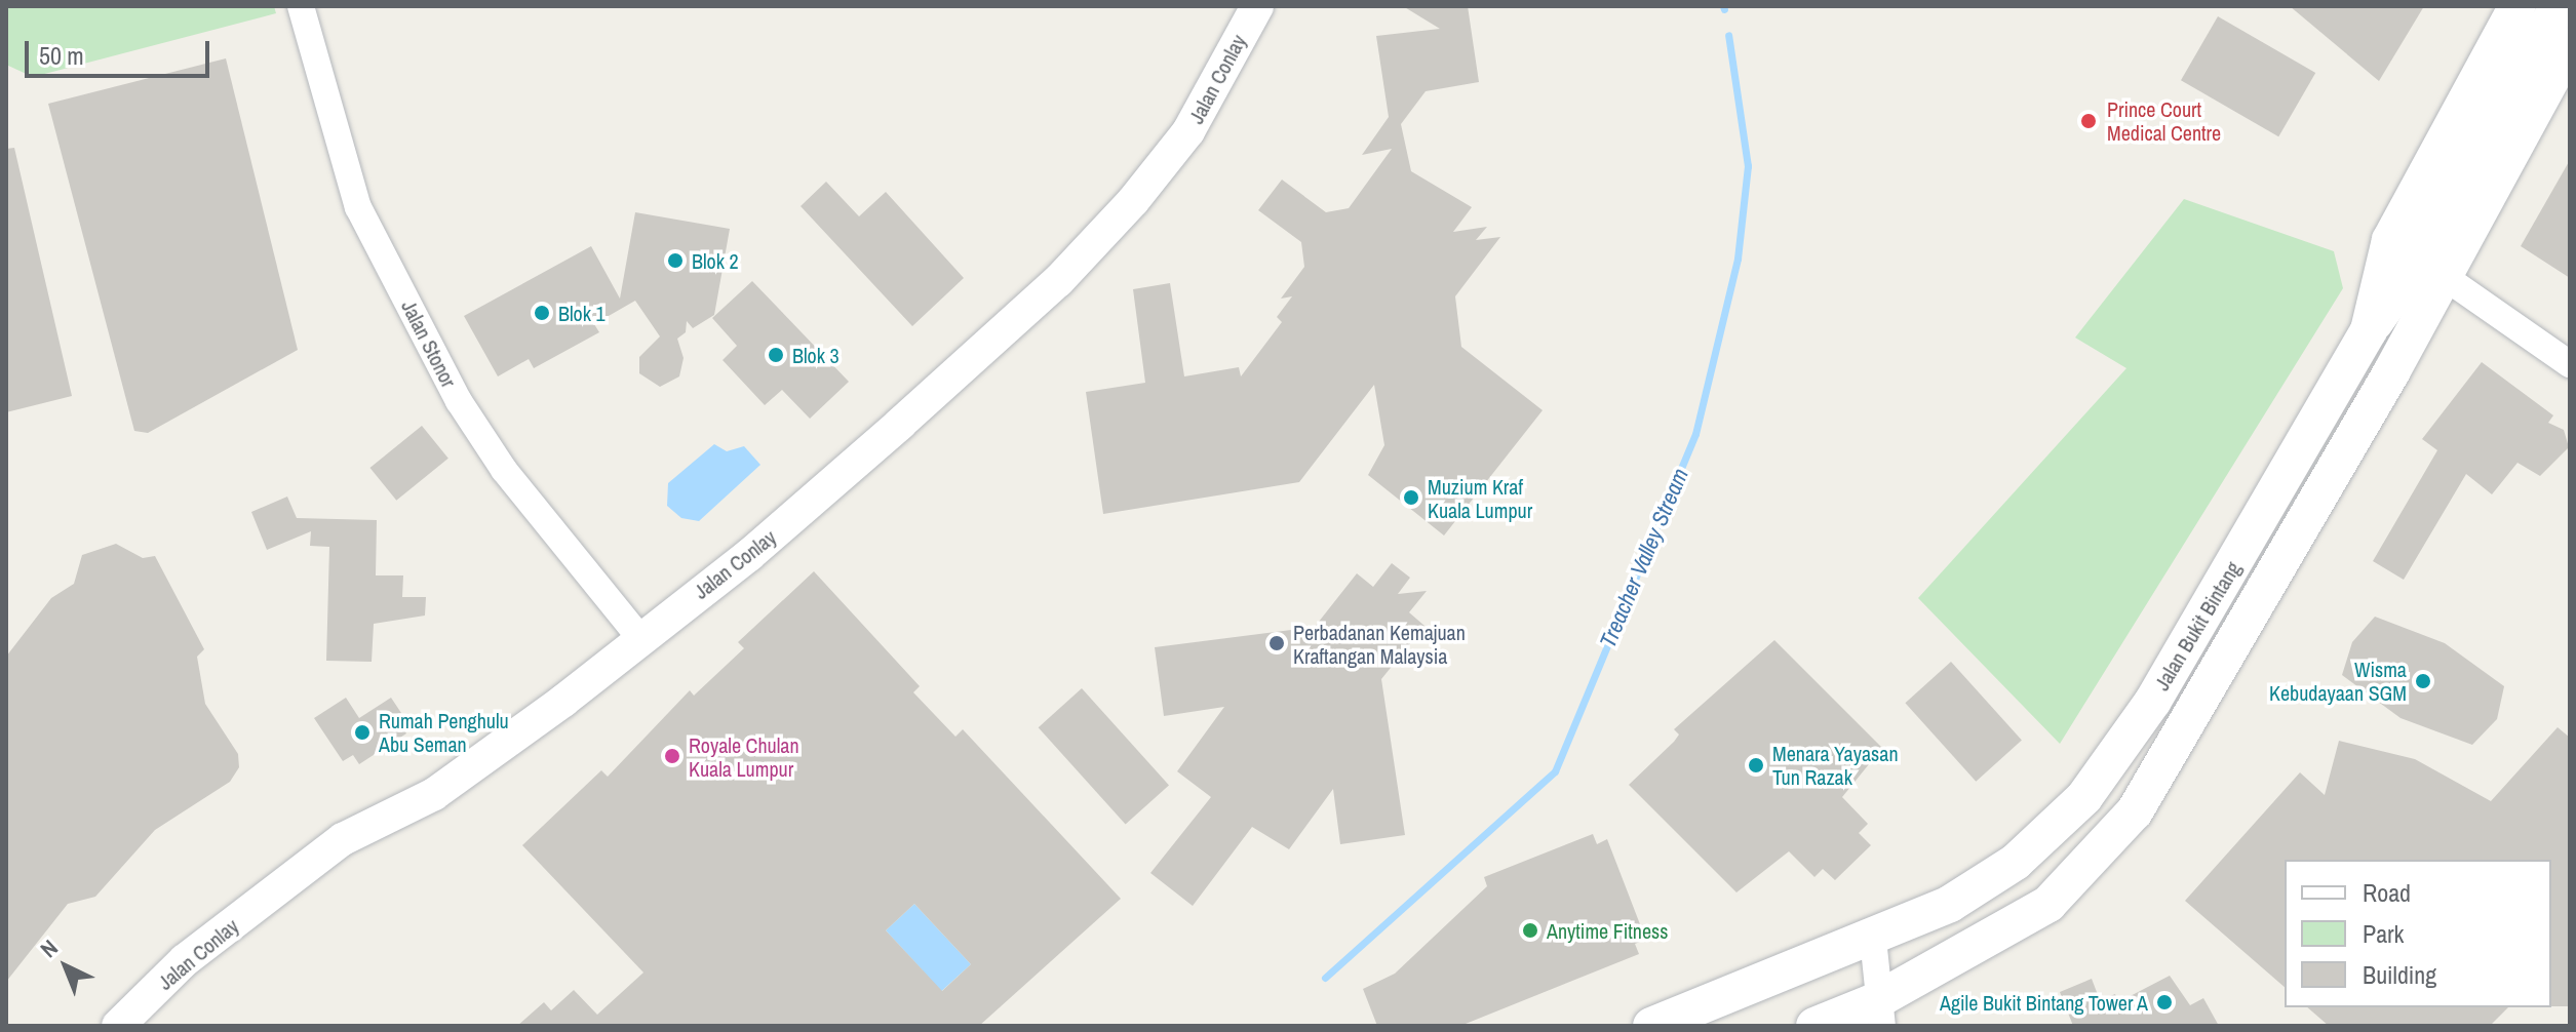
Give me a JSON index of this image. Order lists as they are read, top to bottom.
{
  "streets": {
    "main road": ["Jalan Bukit Bintang"],
    "street": ["Jalan Conlay", "Jalan Stonor"]
  },
  "crossings": [
    ["Jalan Conlay", "Jalan Stonor"]
  ],
  "water": ["Treacher Valley Stream"],
  "places": [
    "Prince Court Medical Centre",
    "Blok 2",
    "Blok 1",
    "Blok 3",
    "Muzium Kraf Kuala Lumpur",
    "Perbadanan Kemajuan Kraftangan Malaysia",
    "Wisma Kebudayaan SGM",
    "Rumah Penghulu Abu Seman",
    "Royale Chulan Kuala Lumpur",
    "Menara Yayasan Tun Razak",
    "Anytime Fitness",
    "Agile Bukit Bintang Tower A"
  ],
  "legend": ["Road", "Park", "Building"],
  "scale_bar": "50 m",
  "north": "top left"
}
